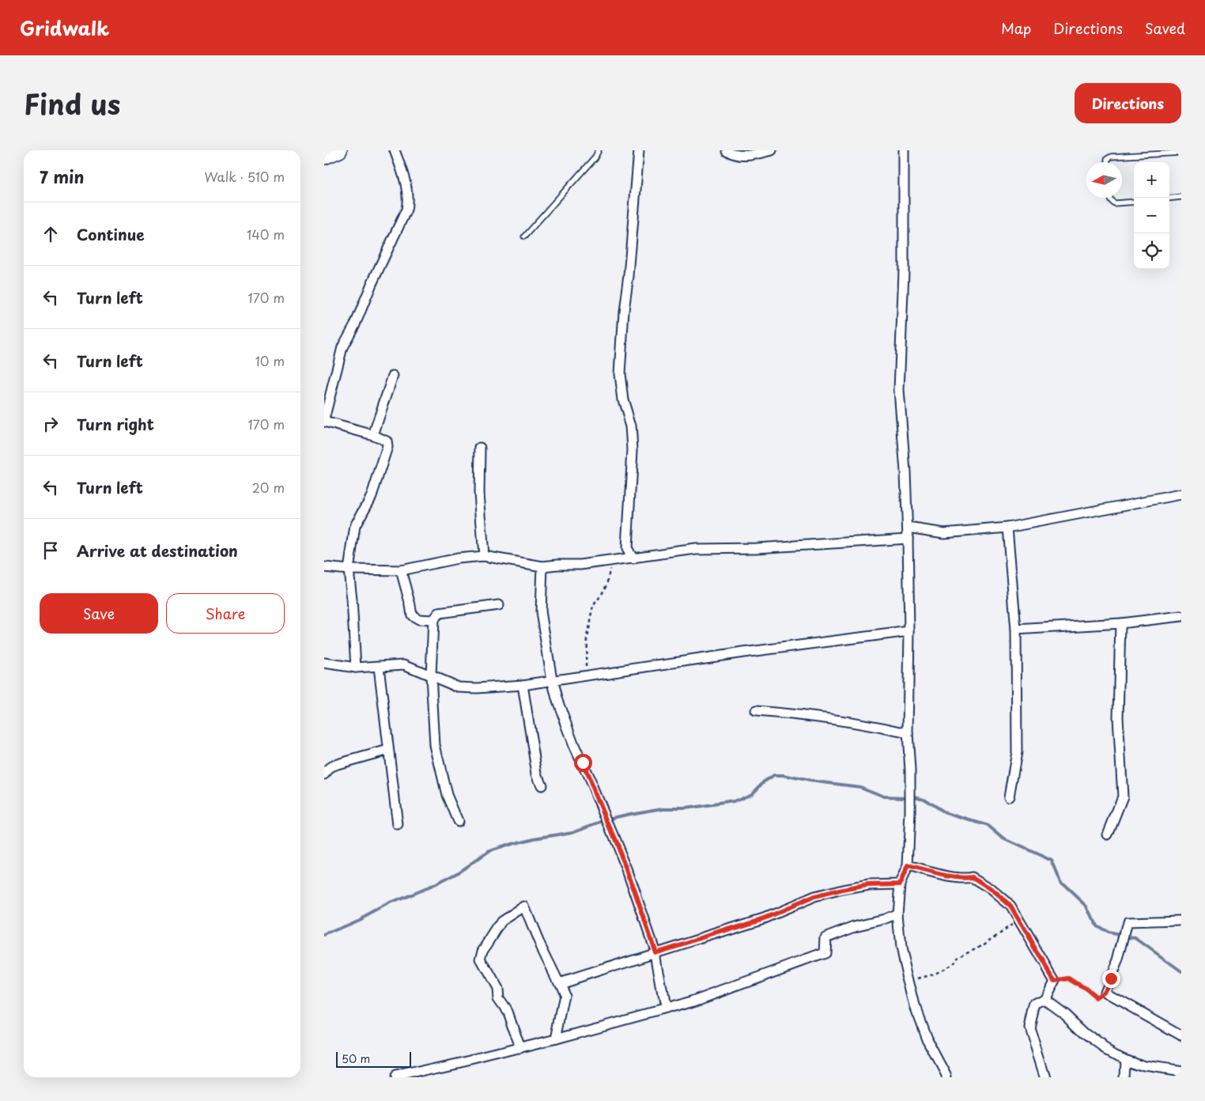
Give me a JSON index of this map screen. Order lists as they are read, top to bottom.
{
  "scale_bar": "50 m",
  "north": "left",
  "page": {
    "header": "Gridwalk",
    "nav": ["Map", "Directions", "Saved"],
    "title": "Find us",
    "buttons": [
      "Directions",
      ["Save", "Share"]
    ],
    "heading": ["7 min", "Walk · 510 m"],
    "map_buttons": ["+", "−"],
    "list": [
      ["Continue", "140 m"],
      ["Turn left", "170 m"],
      ["Turn left", "10 m"],
      ["Turn right", "170 m"],
      ["Turn left", "20 m"],
      "Arrive at destination"
    ],
    "scale": "50 m"
  }
}
